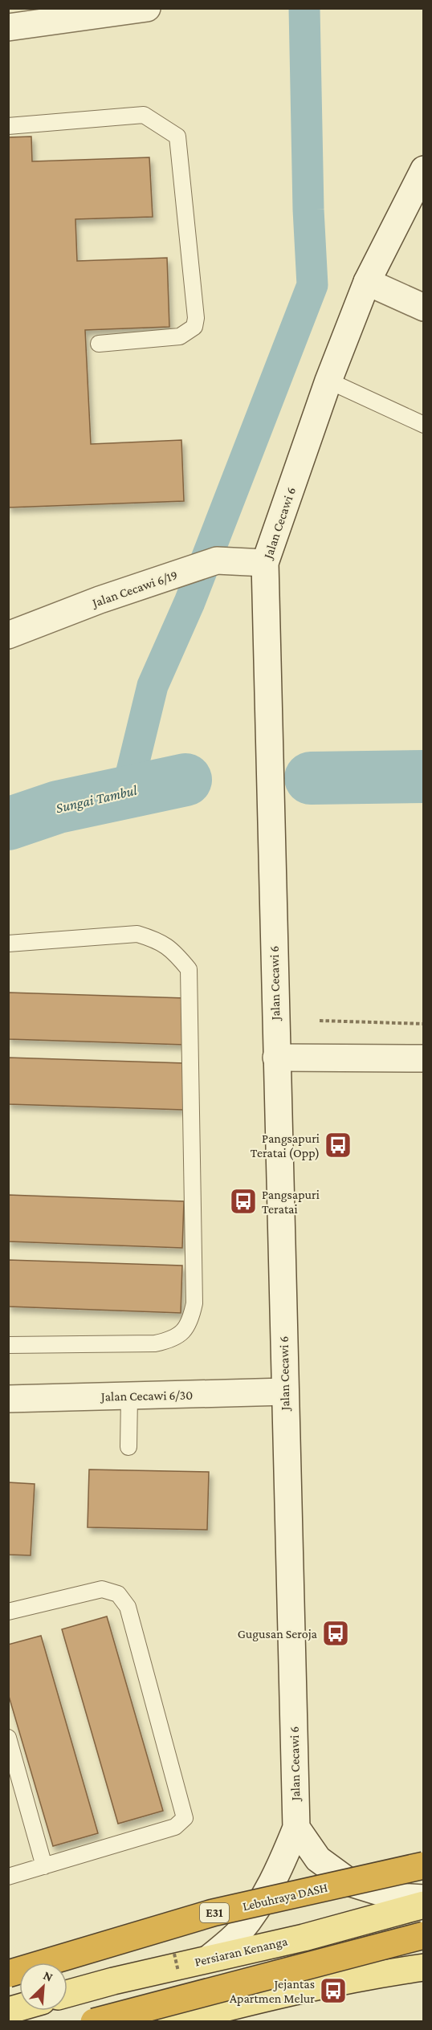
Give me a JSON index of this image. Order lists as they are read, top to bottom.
{
  "streets": {
    "highway": ["Lebuhraya DASH", "E31"],
    "main road": ["Persiaran Kenanga"],
    "street": ["Jalan Cecawi 6", "Jalan Cecawi 6/19", "Jalan Cecawi 6/30"]
  },
  "crossings": [
    ["Jalan Cecawi 6", "Jalan Cecawi 6/19"],
    ["Jalan Cecawi 6", "Jalan Cecawi 6/30"]
  ],
  "water": ["Sungai Tambul"],
  "places": {
    "bus stop": [
      "Pangsapuri Teratai (Opp)",
      "Pangsapuri Teratai",
      "Gugusan Seroja",
      "Jejantas Apartmen Melur"
    ]
  },
  "north": "top right"
}
